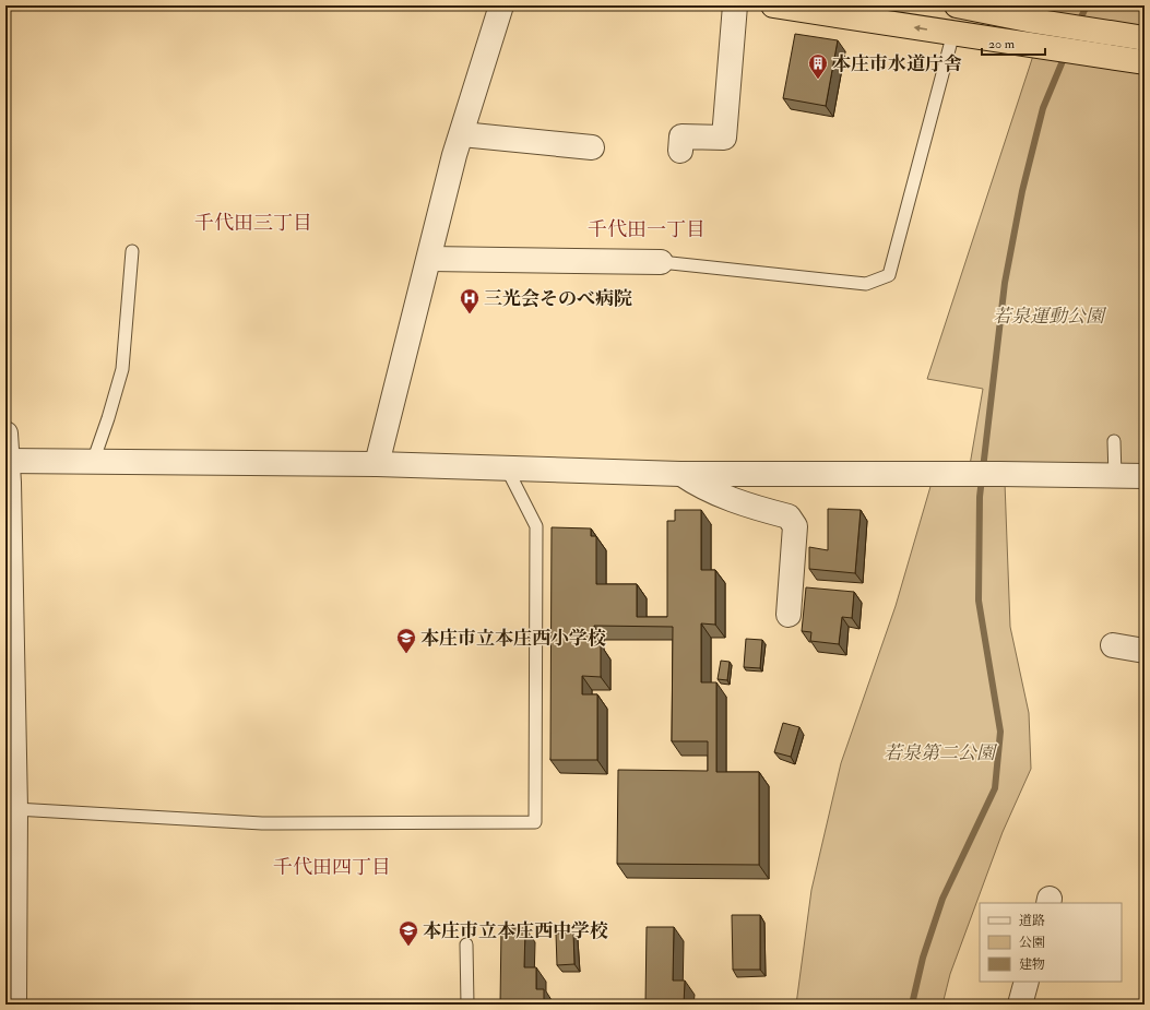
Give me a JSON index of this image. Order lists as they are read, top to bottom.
{
  "districts": ["千代田三丁目", "千代田一丁目", "千代田四丁目"],
  "parks": ["若泉運動公園", "若泉第二公園"],
  "places": {
    "building": ["本庄市水道庁舎"],
    "hospital": ["三光会そのべ病院"],
    "school or university": ["本庄市立本庄西小学校", "本庄市立本庄西中学校"]
  },
  "legend": ["道路", "公園", "建物"],
  "scale_bar": "20 m"
}
